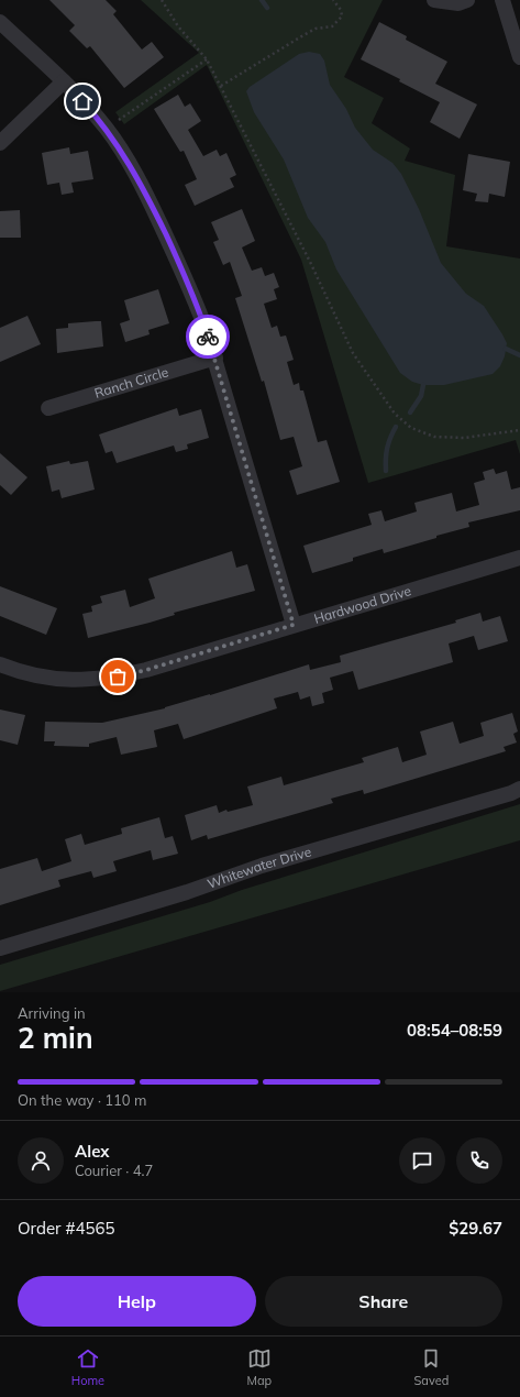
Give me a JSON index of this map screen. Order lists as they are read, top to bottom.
{
  "streets": {
    "street": ["Ranch Circle", "Hardwood Drive", "Whitewater Drive"]
  },
  "page": {
    "heading": ["2 min", "Arriving in", "08:54–08:59"],
    "panel": [
      "Alex",
      "Courier · 4.7",
      "Order #4565",
      "$29.67"
    ],
    "bar": "On the way · 110 m",
    "buttons": ["Help", "Share"],
    "tabs": ["Home", "Map", "Saved"]
  }
}
